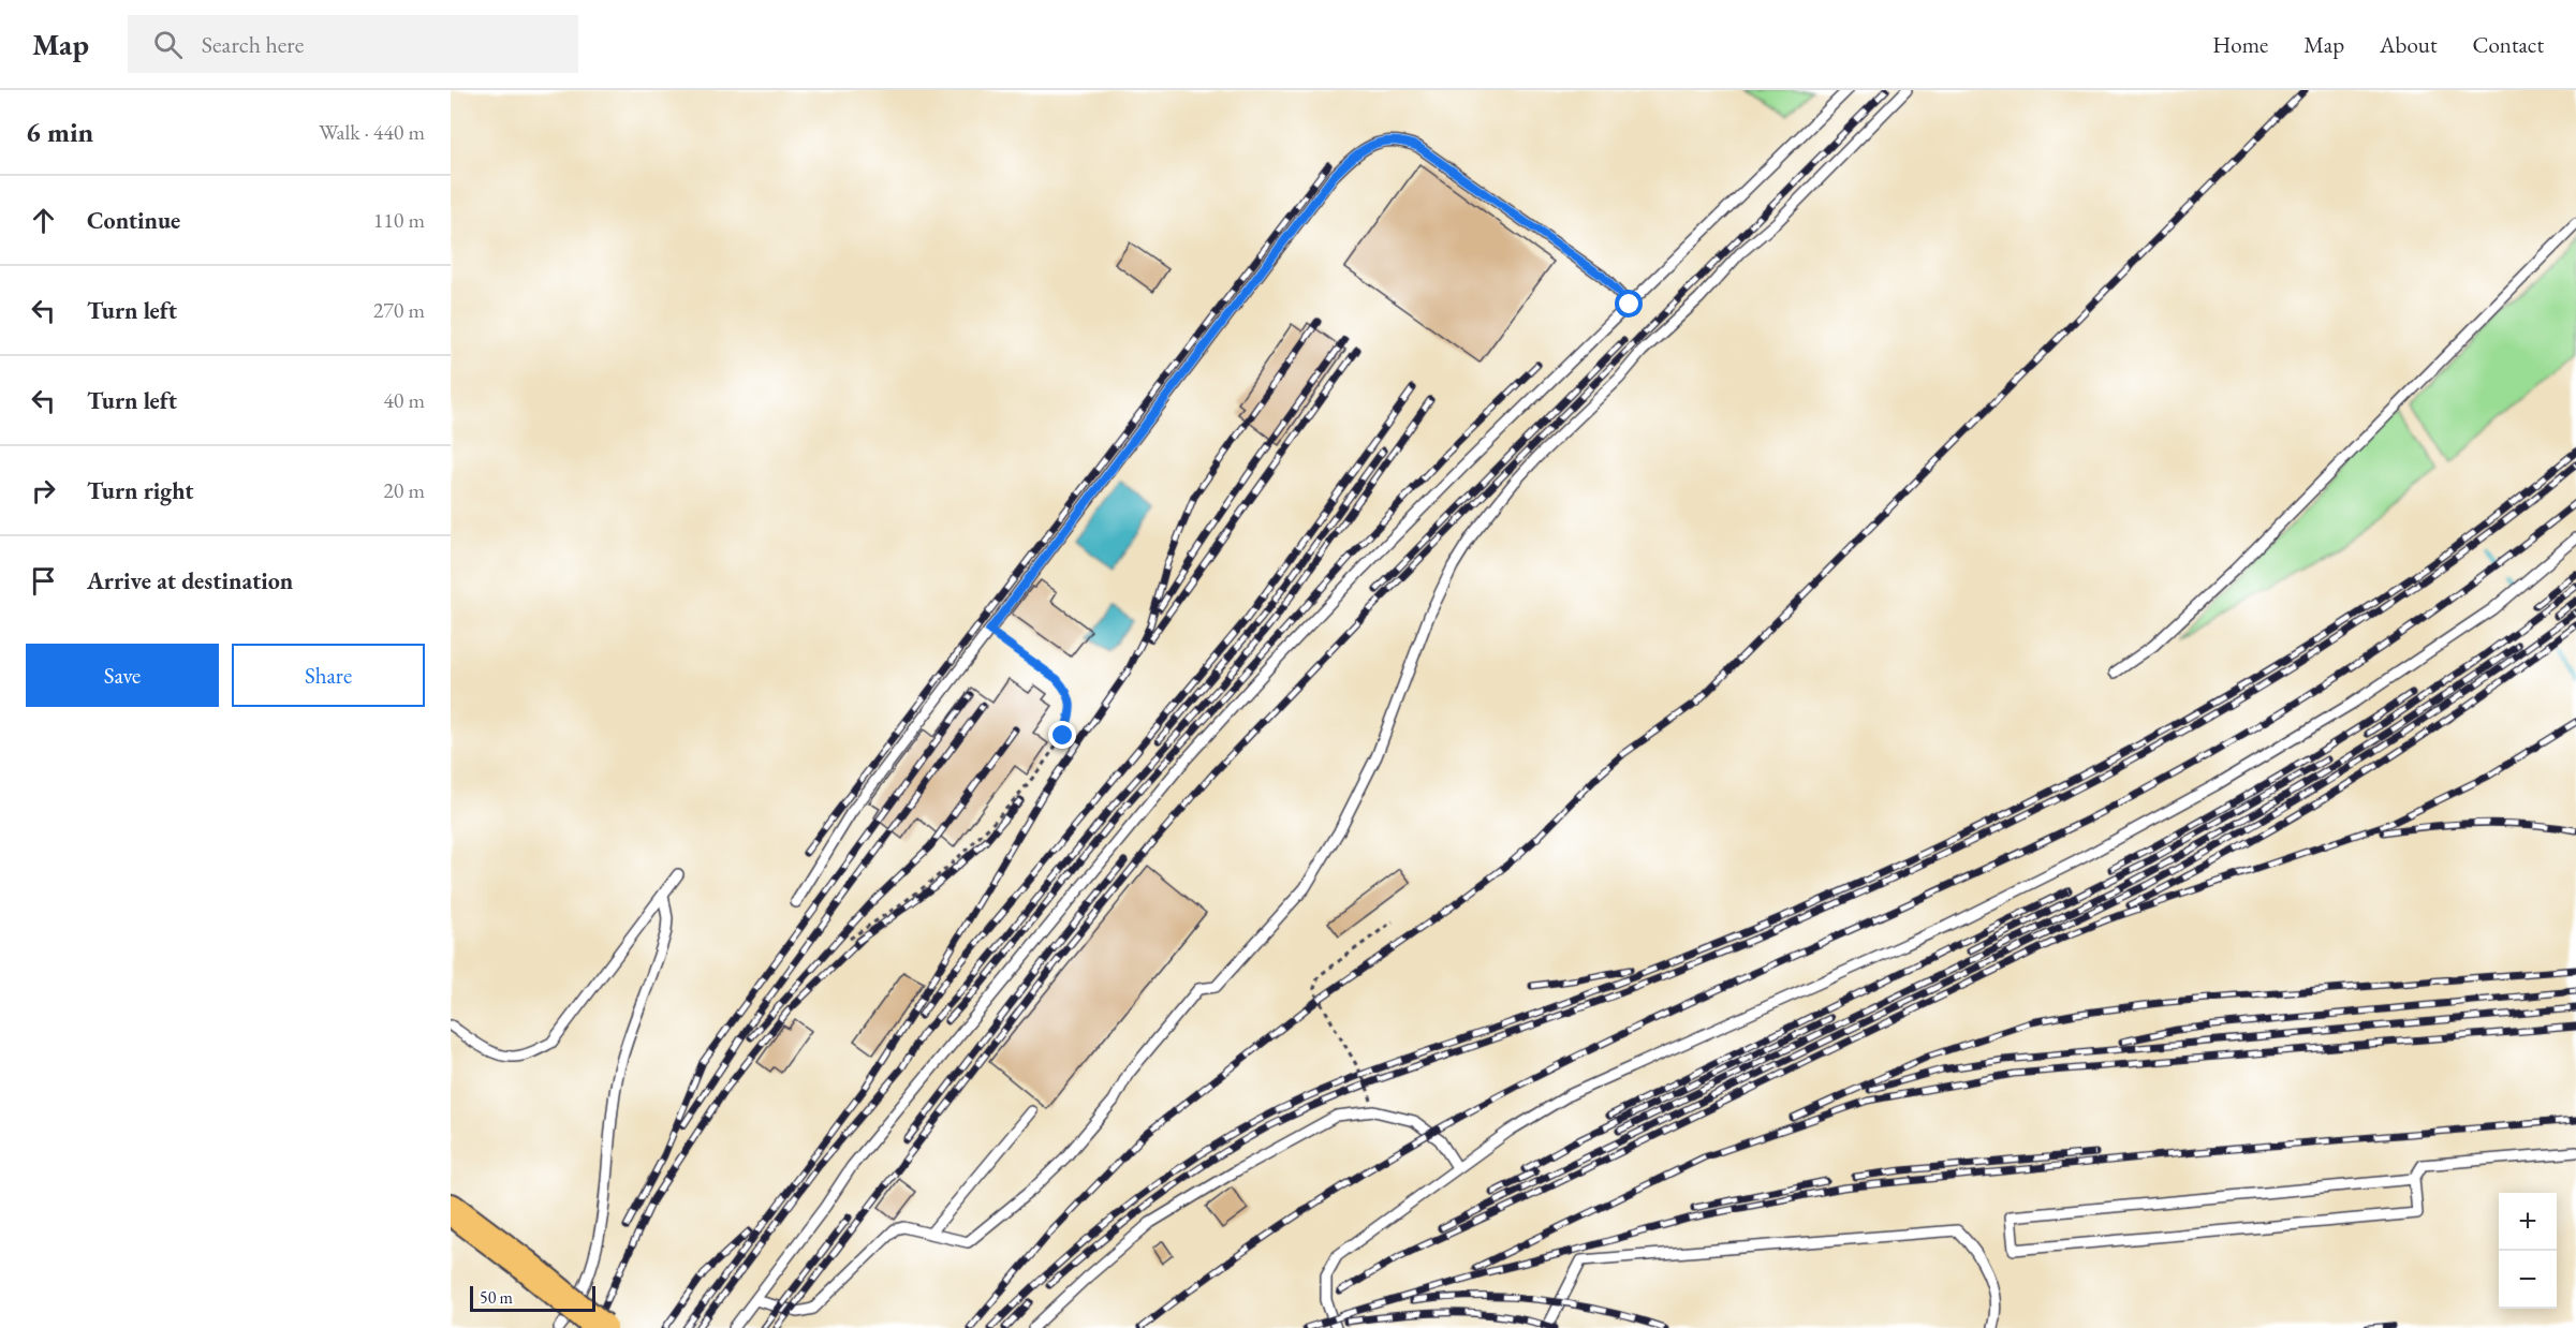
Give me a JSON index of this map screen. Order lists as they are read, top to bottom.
{
  "scale_bar": "50 m",
  "page": {
    "header": "Map",
    "search": "Search here",
    "nav": [
      "Home",
      "Map",
      "About",
      "Contact"
    ],
    "heading": ["6 min", "Walk · 440 m"],
    "list": [
      ["Continue", "110 m"],
      ["Turn left", "270 m"],
      ["Turn left", "40 m"],
      ["Turn right", "20 m"],
      "Arrive at destination"
    ],
    "buttons": ["Save", "Share"],
    "map_buttons": ["+", "−"],
    "scale": "50 m"
  }
}
